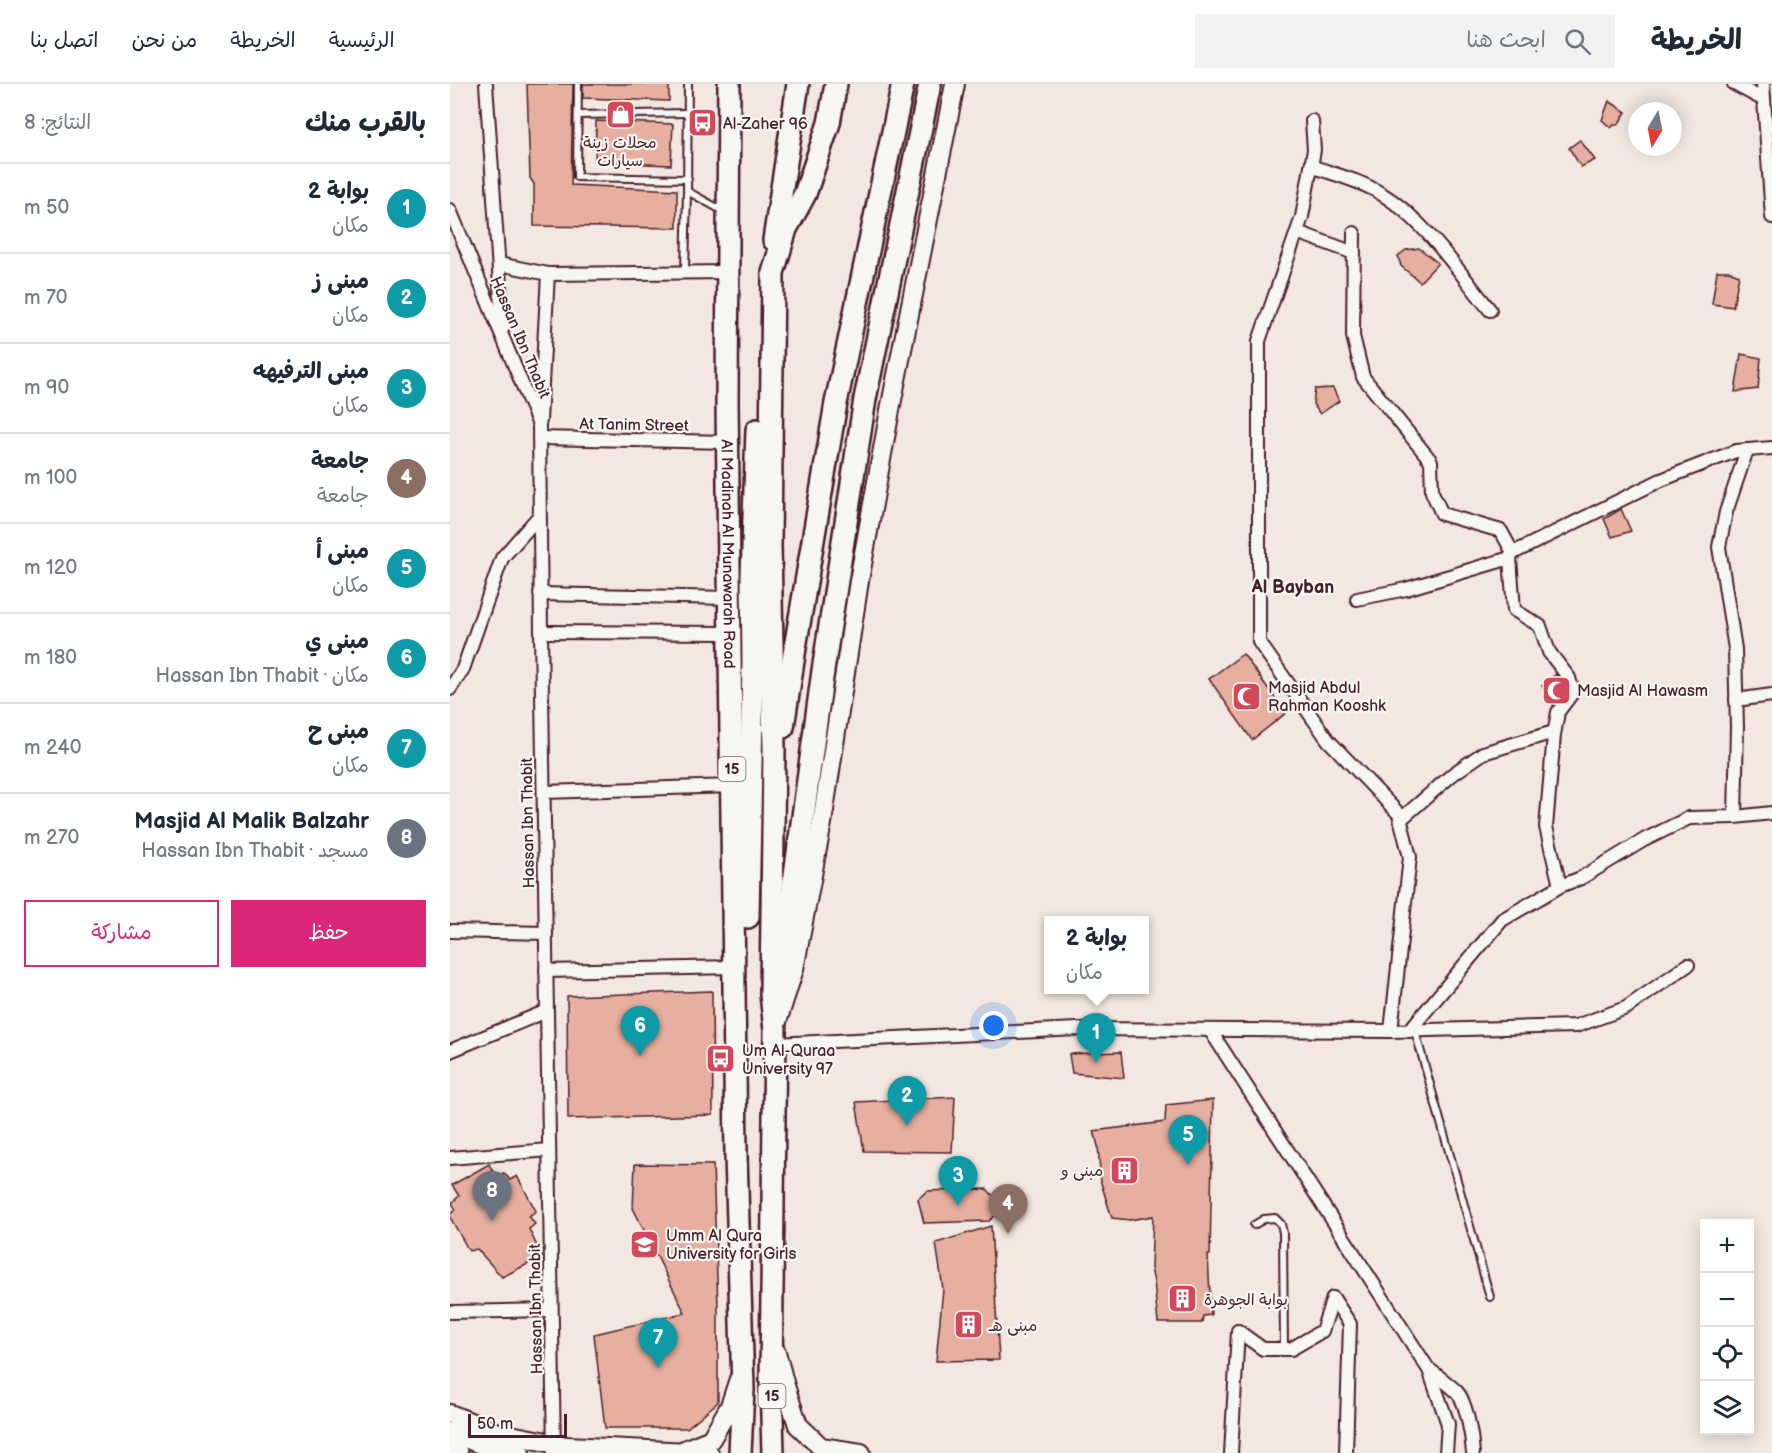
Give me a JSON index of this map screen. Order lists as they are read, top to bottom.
{
  "streets": {
    "highway": ["Al Madinah Al Munawarah Road", "15"],
    "street": ["Hassan Ibn Thabit", "At Tanim Street"]
  },
  "crossings": [
    ["Hassan Ibn Thabit", "At Tanim Street"],
    ["At Tanim Street", "Al Madinah Al Munawarah Road"]
  ],
  "districts": ["Al Bayban"],
  "places": {
    "shop": ["محلات زينة سيارات"],
    "bus stop": ["Al-Zaher 96", "Um Al-Quraa University 97"],
    "mosque": ["Masjid Al Hawasm", "Masjid Abdul Rahman Kooshk"],
    "building": ["مبنى و", "بوابة الجوهرة", "مبنى هـ"],
    "school or university": ["Umm Al Qura University for Girls"]
  },
  "scale_bar": "50 m",
  "north": "bottom",
  "page": {
    "header": "الخريطة",
    "search": "ابحث هنا",
    "nav": [
      "الرئيسية",
      "الخريطة",
      "من نحن",
      "اتصل بنا"
    ],
    "heading": ["بالقرب منك", "النتائج: 8"],
    "list": [
      {
        "mark": "1",
        "name": "بوابة 2",
        "note": "مكان",
        "value": "50 m"
      },
      {
        "mark": "2",
        "name": "مبنى ز",
        "note": "مكان",
        "value": "70 m"
      },
      {
        "mark": "3",
        "name": "مبنى الترفيهه",
        "note": "مكان",
        "value": "90 m"
      },
      {
        "mark": "4",
        "name": "جامعة",
        "note": "جامعة",
        "value": "100 m"
      },
      {
        "mark": "5",
        "name": "مبنى أ",
        "note": "مكان",
        "value": "120 m"
      },
      {
        "mark": "6",
        "name": "مبنى ي",
        "note": "مكان · Hassan Ibn Thabit",
        "value": "180 m"
      },
      {
        "mark": "7",
        "name": "مبنى ح",
        "note": "مكان",
        "value": "240 m"
      },
      {
        "mark": "8",
        "name": "Masjid Al Malik Balzahr",
        "note": "مسجد · Hassan Ibn Thabit",
        "value": "270 m"
      }
    ],
    "buttons": ["حفظ", "مشاركة"],
    "popup": ["بوابة 2", "مكان"],
    "pins": [
      "6",
      "1",
      "2",
      "5",
      "3",
      "8",
      "4",
      "7"
    ],
    "map_buttons": ["+", "−"],
    "scale": "50 m"
  }
}
